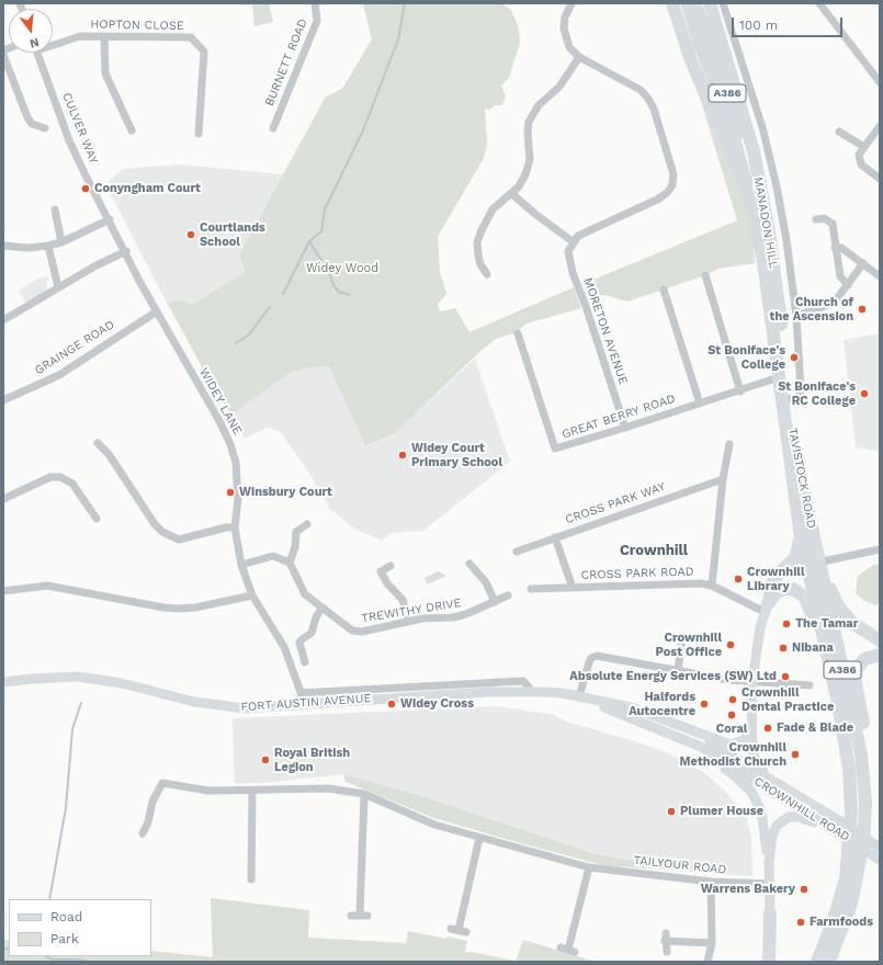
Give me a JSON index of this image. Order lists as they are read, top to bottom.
{
  "streets": {
    "highway": ["A386", "MANADON HILL", "TAVISTOCK ROAD"],
    "main road": ["FORT AUSTIN AVENUE", "CROWNHILL ROAD"],
    "street": [
      "HOPTON CLOSE",
      "BURNETT ROAD",
      "CULVER WAY",
      "MORETON AVENUE",
      "GRAINGE ROAD",
      "WIDEY LANE",
      "GREAT BERRY ROAD",
      "CROSS PARK WAY",
      "CROSS PARK ROAD",
      "TREWITHY DRIVE",
      "TAILYOUR ROAD"
    ]
  },
  "crossings": [
    ["CULVER WAY", "WIDEY LANE"],
    ["MANADON HILL", "GREAT BERRY ROAD"],
    ["MANADON HILL", "TAVISTOCK ROAD"],
    ["MORETON AVENUE", "GREAT BERRY ROAD"],
    ["GRAINGE ROAD", "WIDEY LANE"],
    ["WIDEY LANE", "FORT AUSTIN AVENUE"],
    ["FORT AUSTIN AVENUE", "CROWNHILL ROAD"]
  ],
  "districts": ["Crownhill"],
  "parks": ["Widey Wood"],
  "places": [
    "Conyngham Court",
    "Courtlands School",
    "Church of the Ascension",
    "St Boniface's College",
    "St Boniface's RC College",
    "Widey Court Primary School",
    "Winsbury Court",
    "Crownhill Library",
    "The Tamar",
    "Crownhill Post Office",
    "Nibana",
    "Absolute Energy Services (SW) Ltd",
    "Crownhill Dental Practice",
    "Widey Cross",
    "Halfords Autocentre",
    "Coral",
    "Fade & Blade",
    "Crownhill Methodist Church",
    "Royal British Legion",
    "Plumer House",
    "Warrens Bakery",
    "Farmfoods"
  ],
  "legend": ["Road", "Park"],
  "scale_bar": "100 m",
  "north": "bottom"
}
